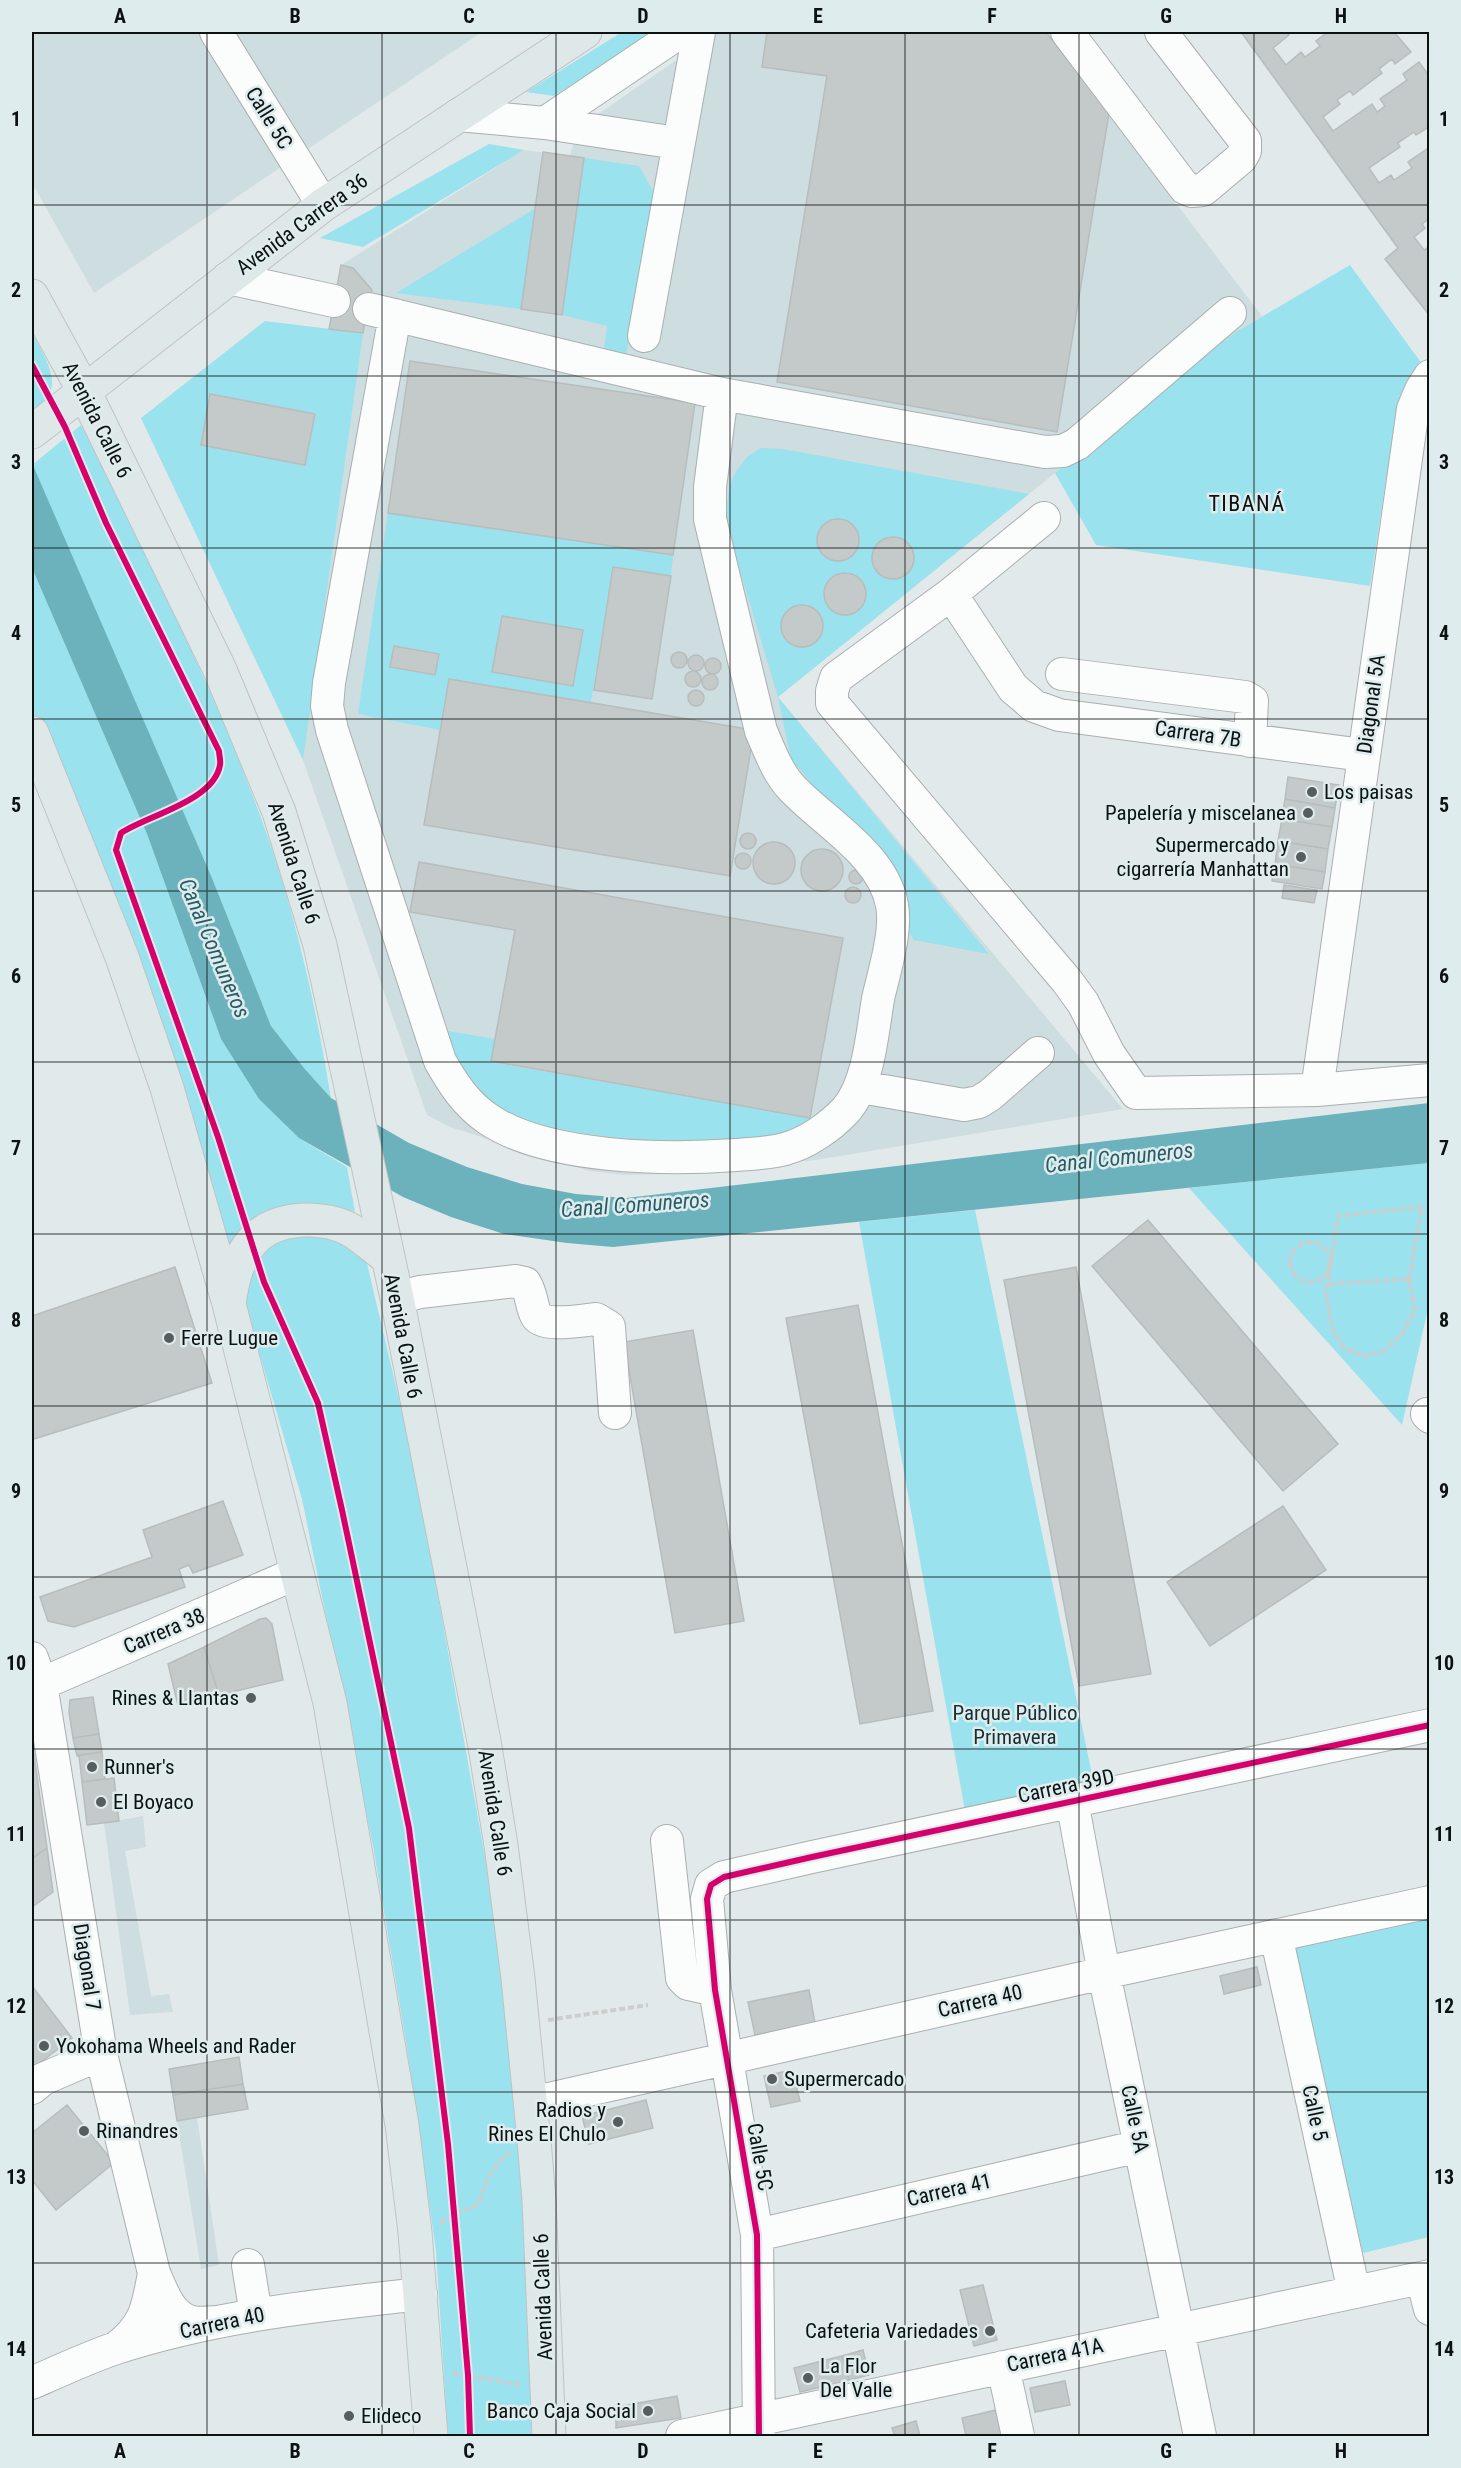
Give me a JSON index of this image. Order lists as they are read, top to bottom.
{
  "streets": {
    "main road": ["Avenida Carrera 36", "Avenida Calle 6"],
    "street": [
      "Calle 5C",
      "Diagonal 5A",
      "Carrera 7B",
      "Carrera 38",
      "Carrera 39D",
      "Diagonal 7",
      "Carrera 40",
      "Calle 5",
      "Calle 5A",
      "Carrera 41",
      "Carrera 41A"
    ]
  },
  "crossings": [
    ["Calle 5C", "Avenida Carrera 36"],
    ["Calle 5C", "Carrera 39D"],
    ["Calle 5C", "Carrera 40"],
    ["Calle 5C", "Carrera 41"],
    ["Calle 5C", "Carrera 41A"],
    ["Avenida Carrera 36", "Avenida Calle 6"],
    ["Avenida Calle 6", "Carrera 40"],
    ["Diagonal 5A", "Carrera 7B"],
    ["Carrera 38", "Diagonal 7"],
    ["Carrera 39D", "Calle 5A"],
    ["Diagonal 7", "Carrera 40"],
    ["Carrera 40", "Calle 5"],
    ["Carrera 40", "Calle 5A"],
    ["Calle 5", "Carrera 41A"],
    ["Calle 5A", "Carrera 41"],
    ["Calle 5A", "Carrera 41A"]
  ],
  "districts": ["TIBANÁ"],
  "water": ["Canal Comuneros"],
  "parks": ["Parque Público Primavera"],
  "places": [
    "Los paisas",
    "Papelería y miscelanea",
    "Supermercado y cigarrería Manhattan",
    "Ferre Lugue",
    "Rines & Llantas",
    "Runner's",
    "El Boyaco",
    "Yokohama Wheels and Rader",
    "Supermercado",
    "Radios y Rines El Chulo",
    "Rinandres",
    "Cafeteria Variedades",
    "La Flor Del Valle",
    "Banco Caja Social",
    "Elideco"
  ],
  "grid": {
    "columns": [
      "A",
      "B",
      "C",
      "D",
      "E",
      "F",
      "G",
      "H"
    ],
    "rows": [
      "1",
      "2",
      "3",
      "4",
      "5",
      "6",
      "7",
      "8",
      "9",
      "10",
      "11",
      "12",
      "13",
      "14"
    ]
  }
}
